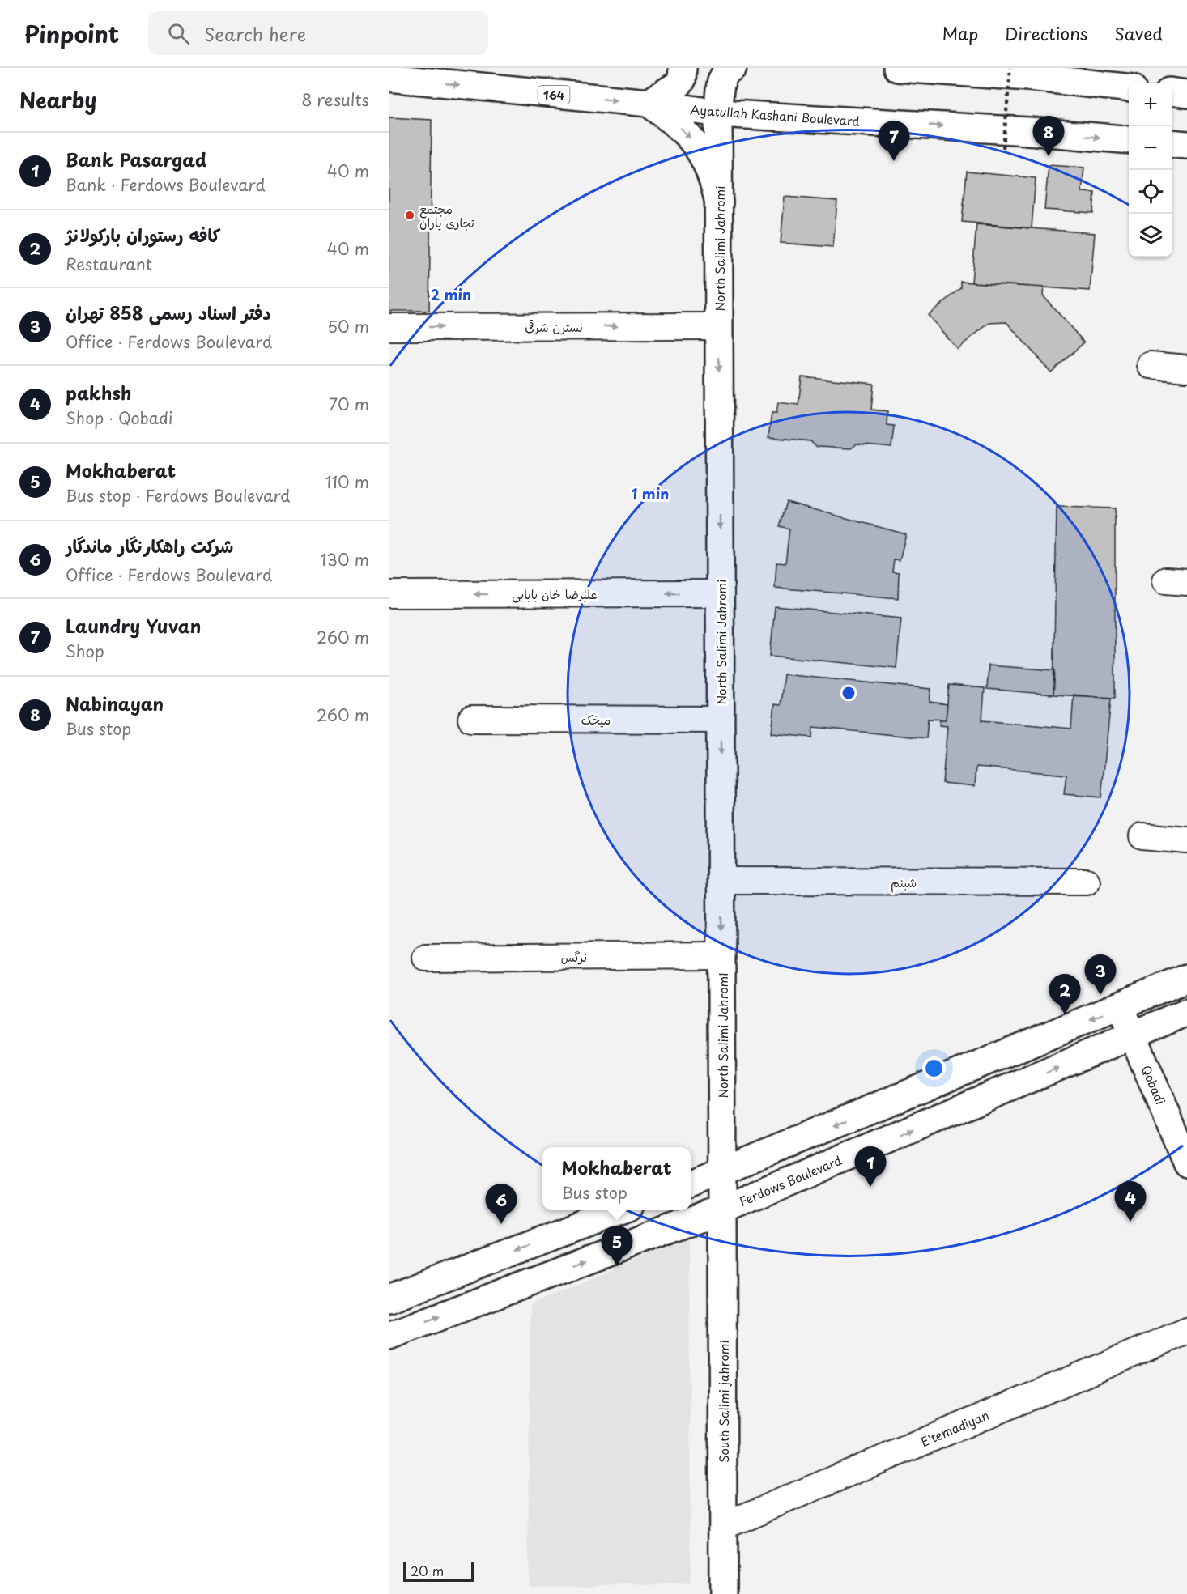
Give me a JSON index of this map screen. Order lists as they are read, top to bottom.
{
  "streets": {
    "main road": [
      "164",
      "Ayatullah Kashani Boulevard",
      "North Salimi Jahromi",
      "Qobadi",
      "Ferdows Boulevard",
      "South Salimi jahromi"
    ],
    "street": [
      "نسترن شرقی",
      "علیرضا خان بابایی",
      "میخک",
      "شبنم",
      "نرگس",
      "E'temadiyan"
    ]
  },
  "crossings": [
    ["Ayatullah Kashani Boulevard", "North Salimi Jahromi"],
    ["North Salimi Jahromi", "نسترن شرقی"],
    ["North Salimi Jahromi", "علیرضا خان بابایی"],
    ["North Salimi Jahromi", "میخک"],
    ["North Salimi Jahromi", "شبنم"],
    ["North Salimi Jahromi", "نرگس"],
    ["North Salimi Jahromi", "Ferdows Boulevard"],
    ["North Salimi Jahromi", "South Salimi jahromi"],
    ["Qobadi", "Ferdows Boulevard"],
    ["Ferdows Boulevard", "South Salimi jahromi"],
    ["South Salimi jahromi", "E'temadiyan"]
  ],
  "one_way": ["North Salimi Jahromi", "نسترن شرقی", "علیرضا خان بابایی"],
  "places": ["مجتمع تجاری یاران"],
  "scale_bar": "20 m",
  "page": {
    "header": "Pinpoint",
    "search": "Search here",
    "nav": ["Map", "Directions", "Saved"],
    "heading": ["Nearby", "8 results"],
    "map_buttons": ["+", "−"],
    "pins": [
      "8",
      "7",
      "3",
      "2",
      "1",
      "4",
      "6",
      "5"
    ],
    "list": [
      {
        "mark": "1",
        "name": "Bank Pasargad",
        "note": "Bank · Ferdows Boulevard",
        "value": "40 m"
      },
      {
        "mark": "2",
        "name": "کافه رستوران بارکولانژ",
        "note": "Restaurant",
        "value": "40 m"
      },
      {
        "mark": "3",
        "name": "دفتر اسناد رسمی 858 تهران",
        "note": "Office · Ferdows Boulevard",
        "value": "50 m"
      },
      {
        "mark": "4",
        "name": "pakhsh",
        "note": "Shop · Qobadi",
        "value": "70 m"
      },
      {
        "mark": "5",
        "name": "Mokhaberat",
        "note": "Bus stop · Ferdows Boulevard",
        "value": "110 m"
      },
      {
        "mark": "6",
        "name": "شرکت راهکارنگار ماندگار",
        "note": "Office · Ferdows Boulevard",
        "value": "130 m"
      },
      {
        "mark": "7",
        "name": "Laundry Yuvan",
        "note": "Shop",
        "value": "260 m"
      },
      {
        "mark": "8",
        "name": "Nabinayan",
        "note": "Bus stop",
        "value": "260 m"
      }
    ],
    "popup": ["Mokhaberat", "Bus stop"],
    "scale": "20 m"
  },
  "rings": ["2 min", "1 min"]
}
